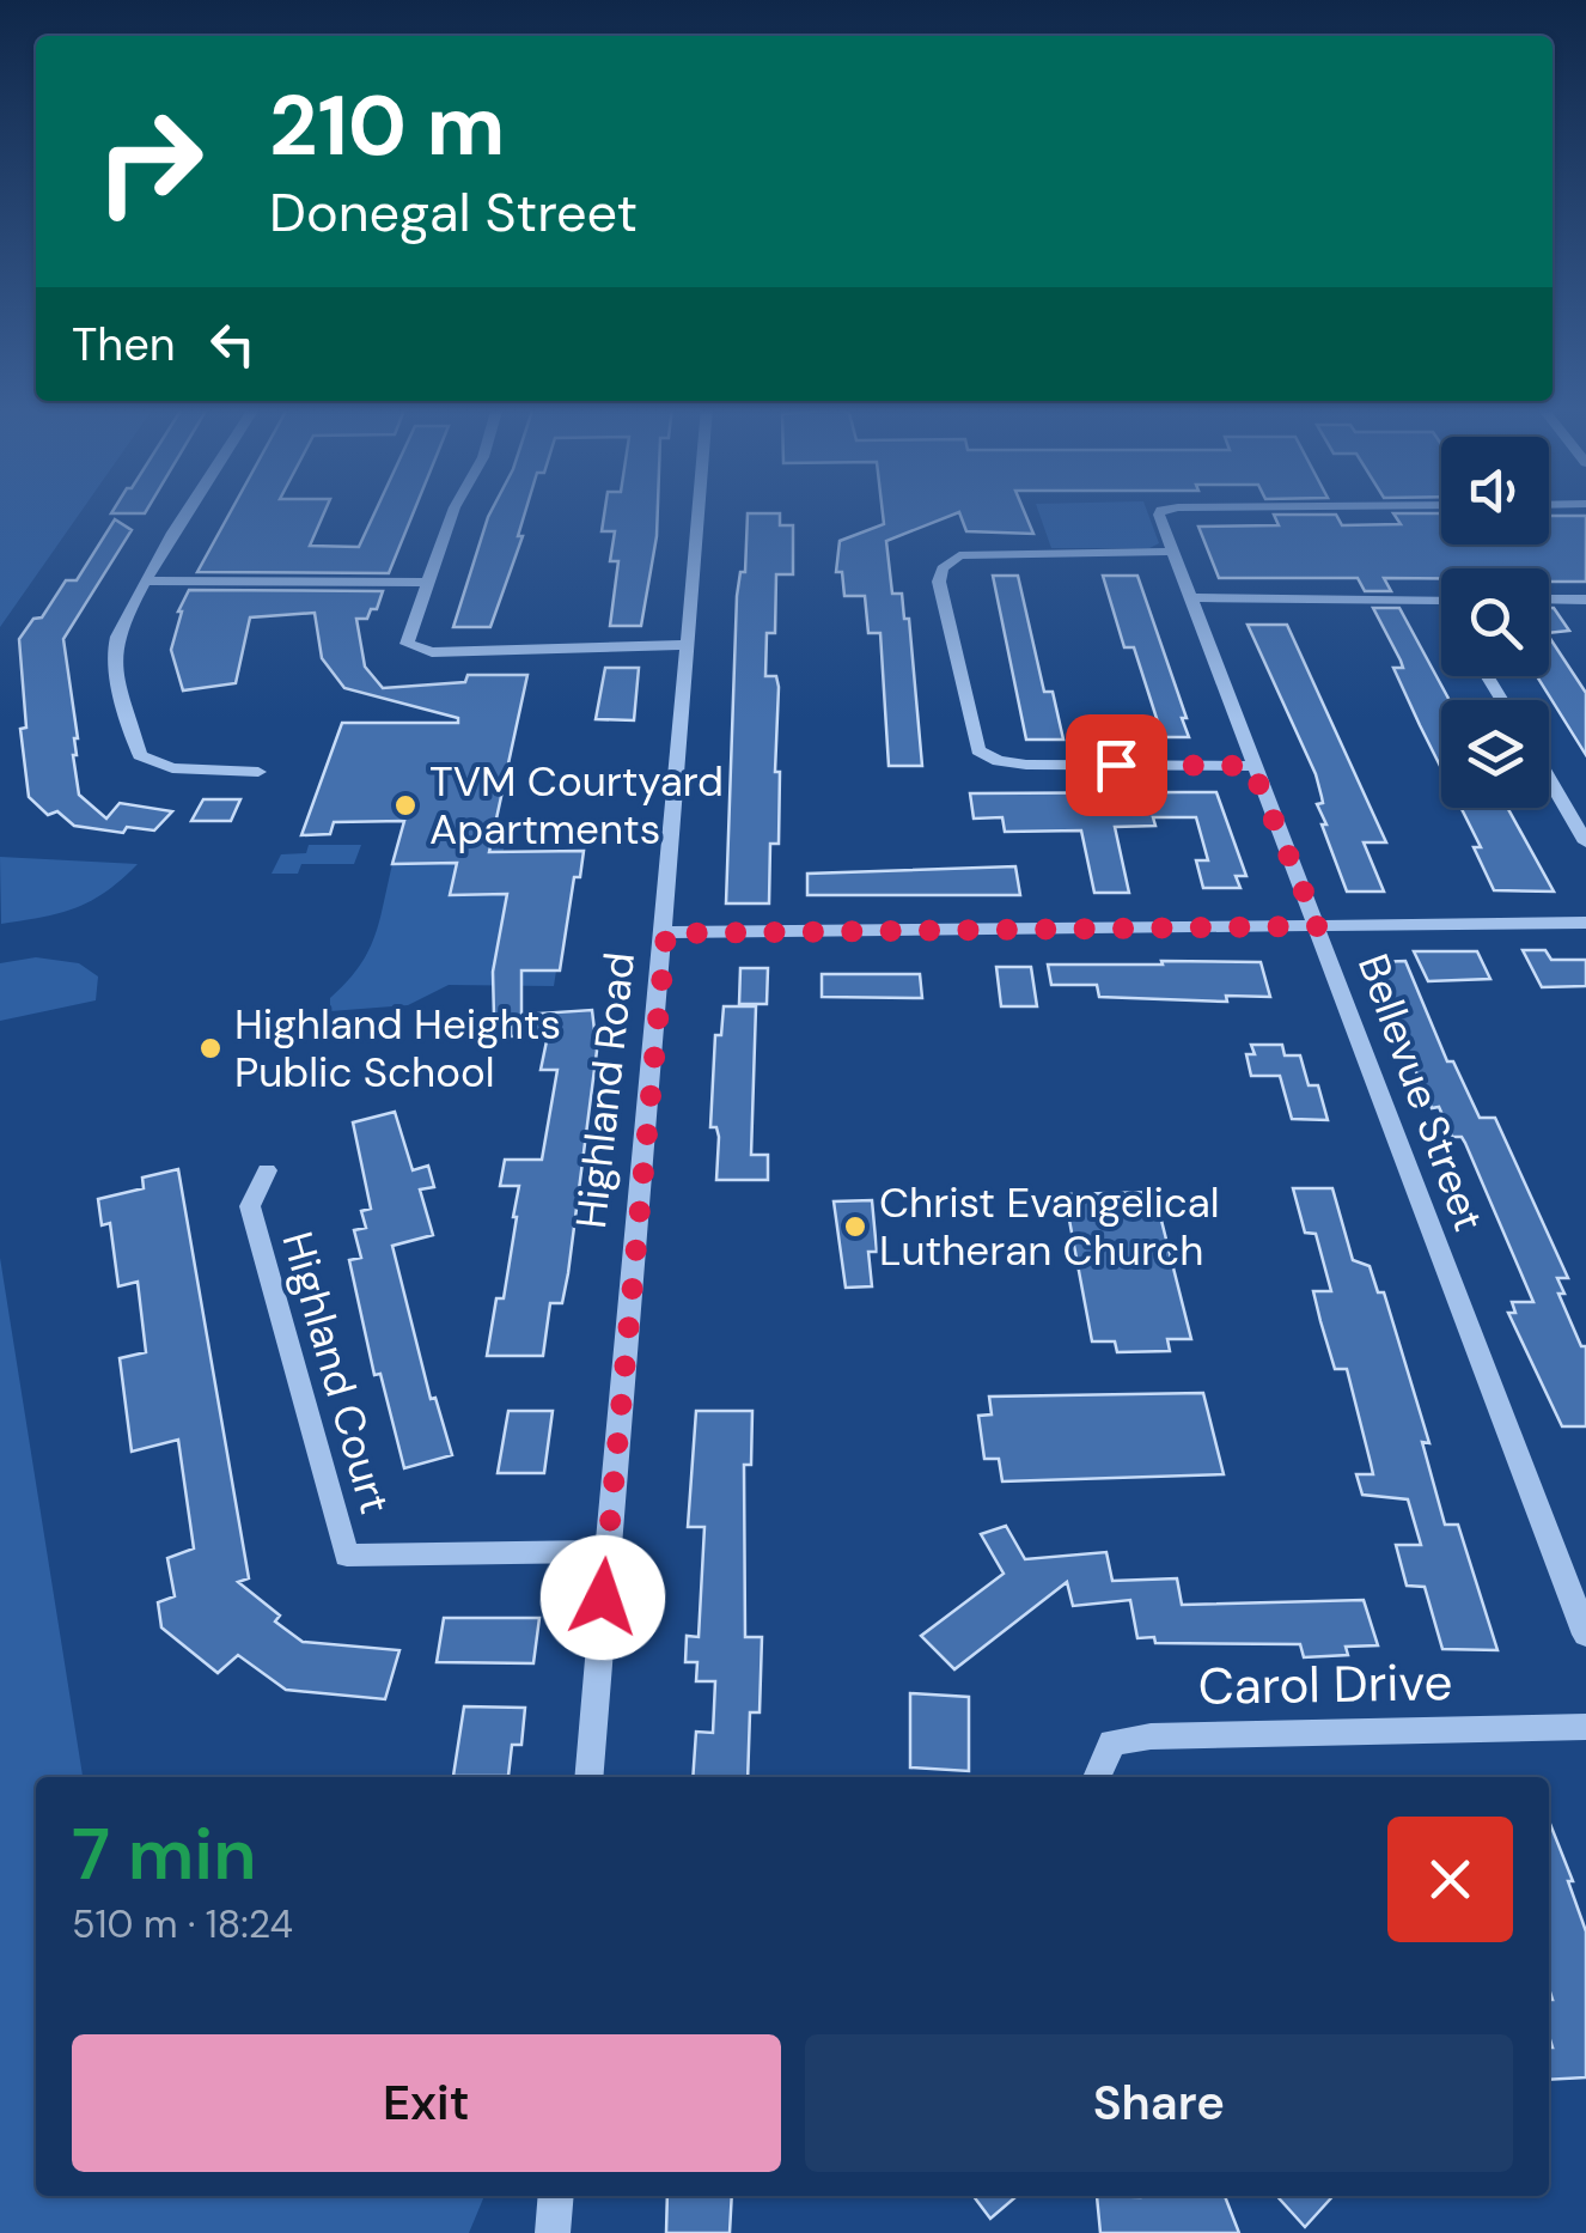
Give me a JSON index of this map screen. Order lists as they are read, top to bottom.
{
  "streets": {
    "street": [
      "Highland Road",
      "Bellevue Street",
      "Highland Court",
      "Carol Drive"
    ]
  },
  "crossings": [
    ["Highland Road", "Highland Court"]
  ],
  "places": ["TVM Courtyard Apartments", "Highland Heights Public School", "Christ Evangelical Lutheran Church"],
  "page": {
    "turn": ["210 m", "Donegal Street"],
    "then": "Then",
    "heading": ["7 min", "510 m · 18:24"],
    "buttons": ["Exit", "Share"]
  }
}
